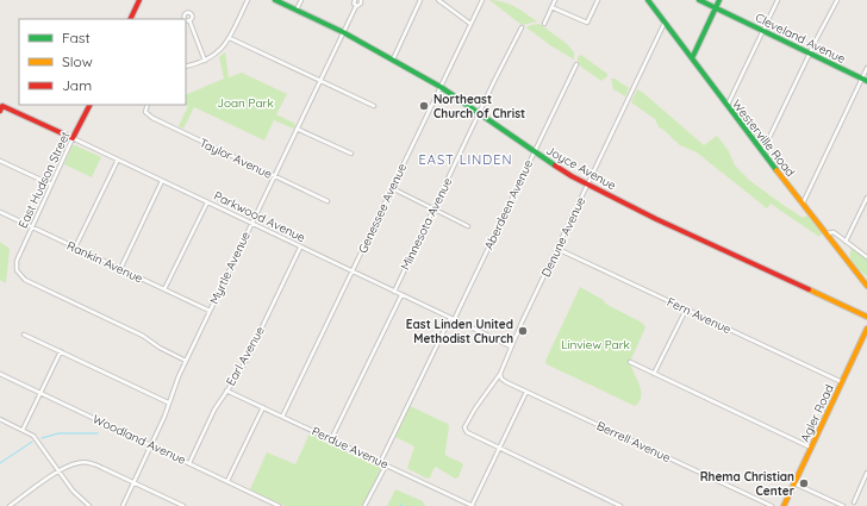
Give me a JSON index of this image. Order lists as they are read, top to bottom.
{
  "streets": {
    "main road": [
      "Cleveland Avenue",
      "Westerville Road",
      "Joyce Avenue",
      "East Hudson Street",
      "Parkwood Avenue",
      "Agler Road"
    ],
    "street": [
      "Taylor Avenue",
      "Aberdeen Avenue",
      "Genessee Avenue",
      "Minnesota Avenue",
      "Denune Avenue",
      "Rankin Avenue",
      "Myrtle Avenue",
      "Fern Avenue",
      "Earl Avenue",
      "Woodland Avenue",
      "Berrell Avenue",
      "Perdue Avenue"
    ]
  },
  "crossings": [
    ["Westerville Road", "Denune Avenue"],
    ["Taylor Avenue", "Myrtle Avenue"],
    ["Joyce Avenue", "Aberdeen Avenue"],
    ["Joyce Avenue", "Genessee Avenue"],
    ["Joyce Avenue", "Minnesota Avenue"],
    ["Joyce Avenue", "Denune Avenue"],
    ["Joyce Avenue", "Myrtle Avenue"],
    ["East Hudson Street", "Parkwood Avenue"],
    ["East Hudson Street", "Rankin Avenue"],
    ["East Hudson Street", "Myrtle Avenue"],
    ["Aberdeen Avenue", "Parkwood Avenue"],
    ["Genessee Avenue", "Parkwood Avenue"],
    ["Genessee Avenue", "Perdue Avenue"],
    ["Parkwood Avenue", "Minnesota Avenue"],
    ["Parkwood Avenue", "Denune Avenue"],
    ["Parkwood Avenue", "Myrtle Avenue"],
    ["Parkwood Avenue", "Earl Avenue"],
    ["Denune Avenue", "Fern Avenue"],
    ["Denune Avenue", "Berrell Avenue"],
    ["Rankin Avenue", "Myrtle Avenue"],
    ["Myrtle Avenue", "Woodland Avenue"],
    ["Fern Avenue", "Agler Road"],
    ["Earl Avenue", "Woodland Avenue"],
    ["Earl Avenue", "Perdue Avenue"]
  ],
  "districts": ["EAST LINDEN"],
  "parks": ["Joan Park", "Linview Park"],
  "places": ["Northeast Church of Christ", "East Linden United Methodist Church", "Rhema Christian Center"],
  "legend": ["Fast", "Slow", "Jam"]
}
